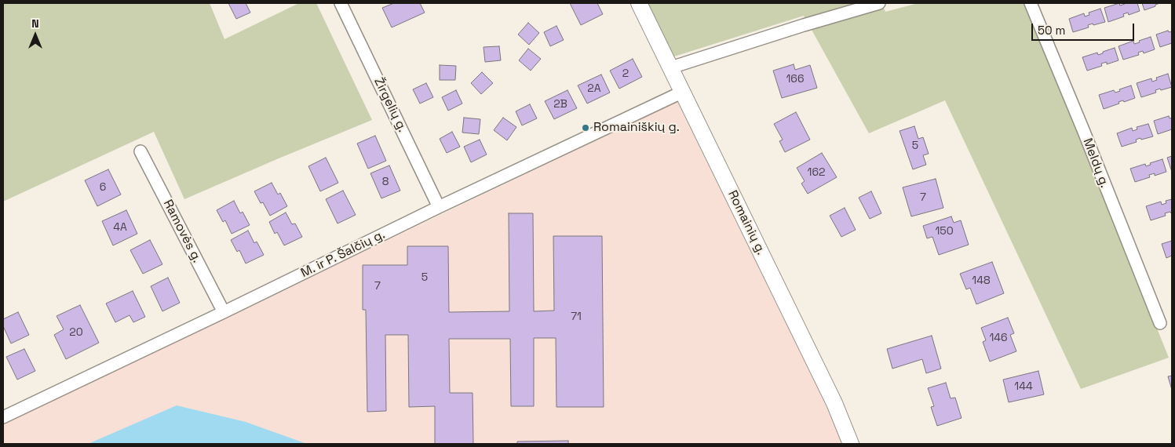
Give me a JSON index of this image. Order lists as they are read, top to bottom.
{
  "streets": {
    "main road": ["Romainių g."],
    "street": [
      "Žirgelių g.",
      "Meldų g.",
      "Ramovės g.",
      "M. ir P. Šalčių g."
    ]
  },
  "crossings": [
    ["Žirgelių g.", "M. ir P. Šalčių g."],
    ["Romainių g.", "M. ir P. Šalčių g."],
    ["Ramovės g.", "M. ir P. Šalčių g."]
  ],
  "places": ["Romainiškių g."],
  "house_numbers": [
    "2",
    "166",
    "2A",
    "2B",
    "5",
    "162",
    "8",
    "6",
    "7",
    "4A",
    "150",
    "5",
    "148",
    "7",
    "71",
    "20",
    "146",
    "144"
  ],
  "scale_bar": "50 m",
  "north": "top"
}
